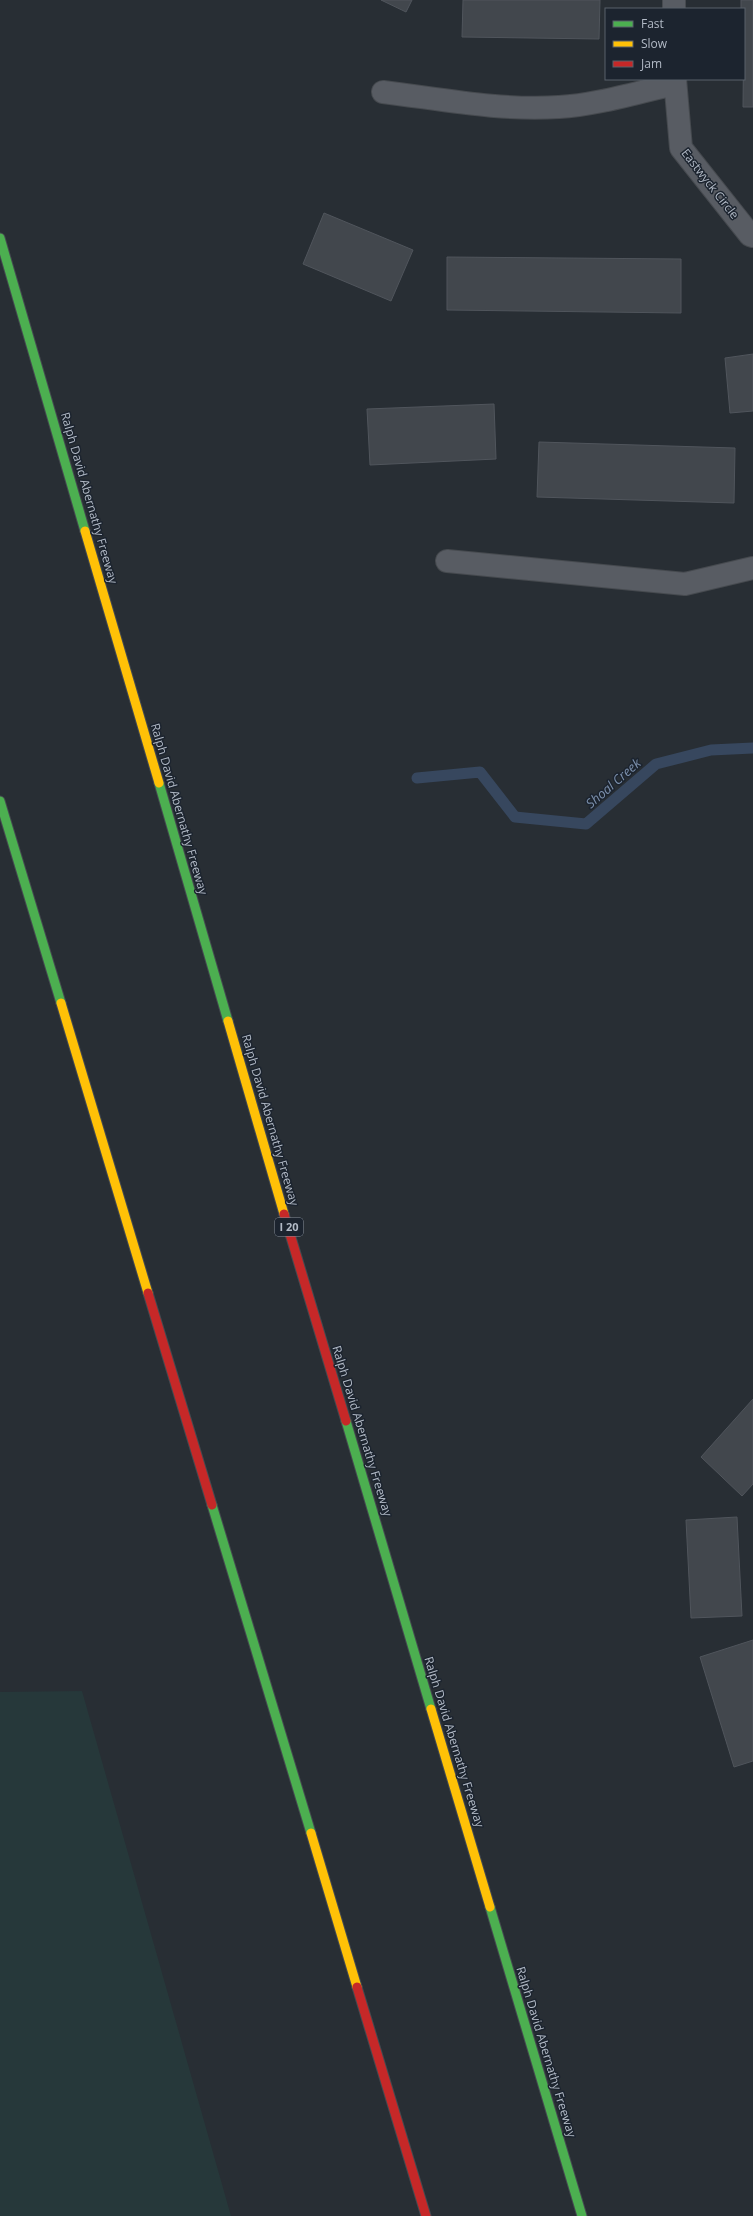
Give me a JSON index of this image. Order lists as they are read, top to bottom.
{
  "streets": {
    "highway": ["Ralph David Abernathy Freeway", "I 20"],
    "street": ["Eastwyck Circle"]
  },
  "water": ["Shoal Creek"],
  "legend": ["Fast", "Slow", "Jam"]
}
